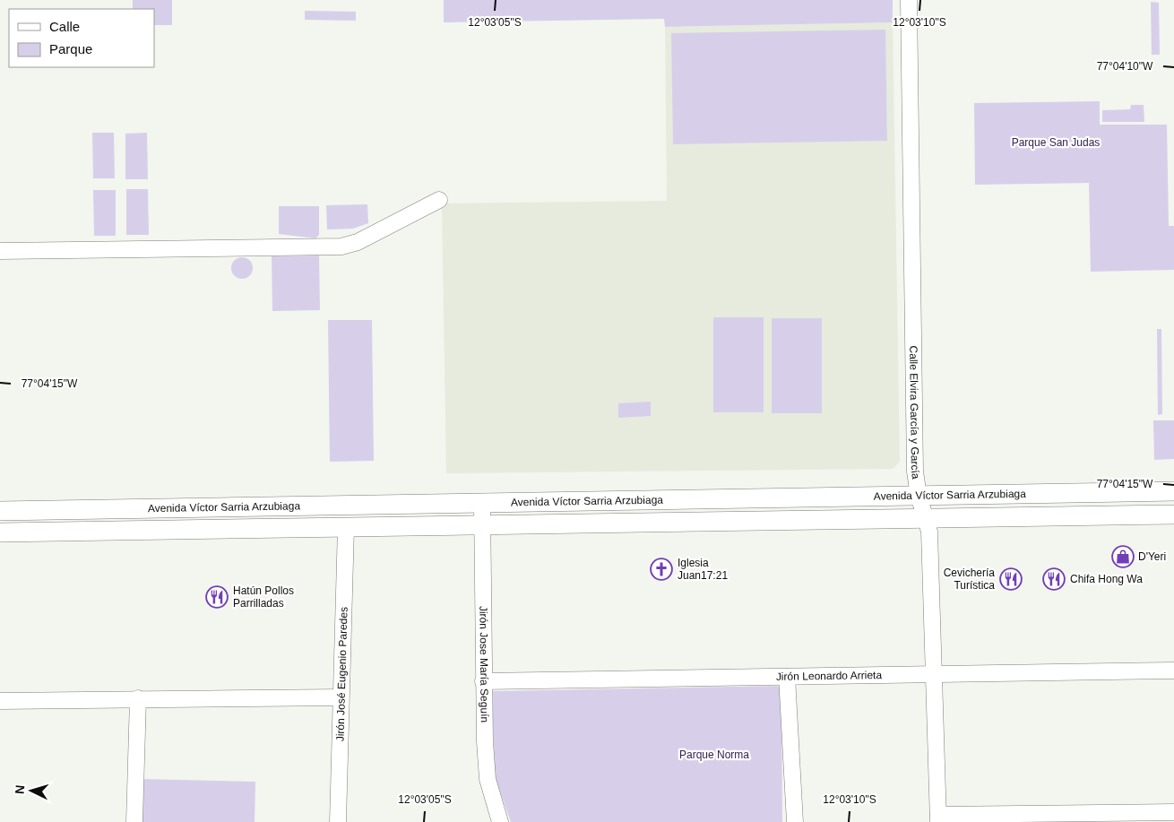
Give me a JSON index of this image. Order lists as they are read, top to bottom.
{
  "streets": {
    "street": [
      "Calle Elvira García y García",
      "Avenida Víctor Sarria Arzubiaga",
      "Jirón Jose María Seguín",
      "Jirón José Eugenio Paredes",
      "Jirón Leonardo Arrieta"
    ]
  },
  "crossings": [
    ["Calle Elvira García y García", "Avenida Víctor Sarria Arzubiaga"],
    ["Calle Elvira García y García", "Jirón Leonardo Arrieta"],
    ["Avenida Víctor Sarria Arzubiaga", "Jirón Jose María Seguín"],
    ["Avenida Víctor Sarria Arzubiaga", "Jirón José Eugenio Paredes"],
    ["Jirón Jose María Seguín", "Jirón Leonardo Arrieta"]
  ],
  "parks": ["Parque San Judas", "Parque Norma"],
  "places": {
    "shop": ["D'Yeri"],
    "church": ["Iglesia Juan17:21"],
    "restaurant": ["Cevichería Turística", "Chifa Hong Wa", "Hatún Pollos Parrilladas"]
  },
  "legend": ["Calle", "Parque"],
  "north": "left",
  "coordinates": [
    "12°03'05\"S",
    "12°03'10\"S",
    "77°04'10\"W",
    "77°04'15\"W"
  ]
}
